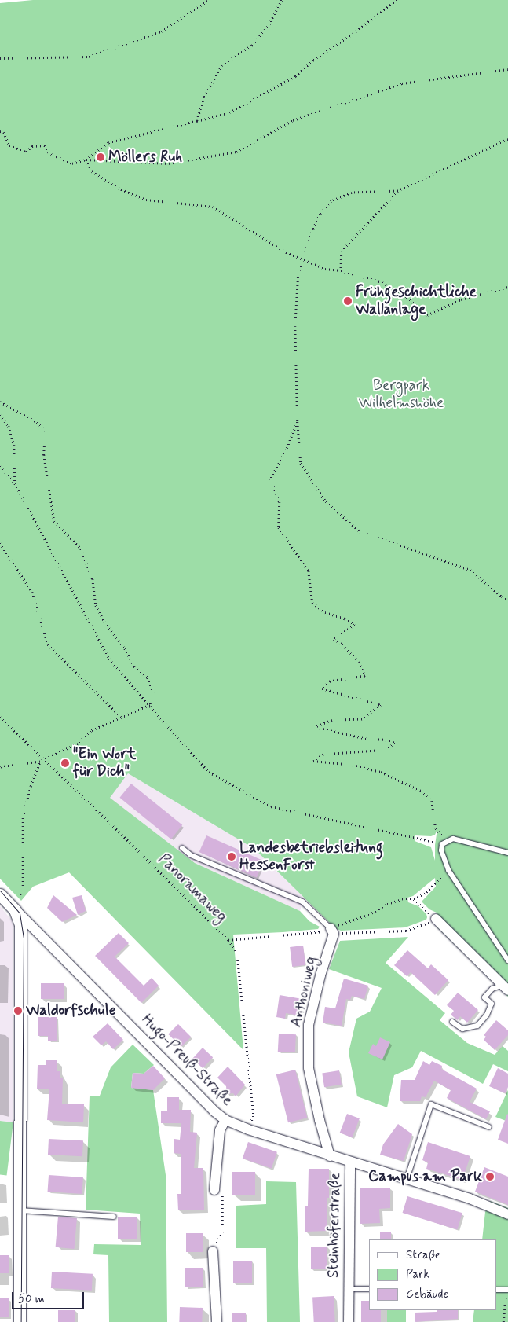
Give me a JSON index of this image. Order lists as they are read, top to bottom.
{
  "streets": {
    "street": ["Anthoniweg", "Hugo-Preuß-Straße", "Steinhöferstraße"],
    "lane": ["Panoramaweg"]
  },
  "crossings": [
    ["Panoramaweg", "Anthoniweg"],
    ["Panoramaweg", "Hugo-Preuß-Straße"],
    ["Anthoniweg", "Hugo-Preuß-Straße"],
    ["Hugo-Preuß-Straße", "Steinhöferstraße"]
  ],
  "parks": ["Bergpark Wilhelmshöhe"],
  "places": [
    "Möllers Ruh",
    "Frühgeschichtliche Wallanlage",
    "\"Ein Wort für Dich\"",
    "Landesbetriebsleitung HessenForst",
    "Waldorfschule",
    "Campus am Park"
  ],
  "legend": ["Straße", "Park", "Gebäude"],
  "scale_bar": "50 m"
}
